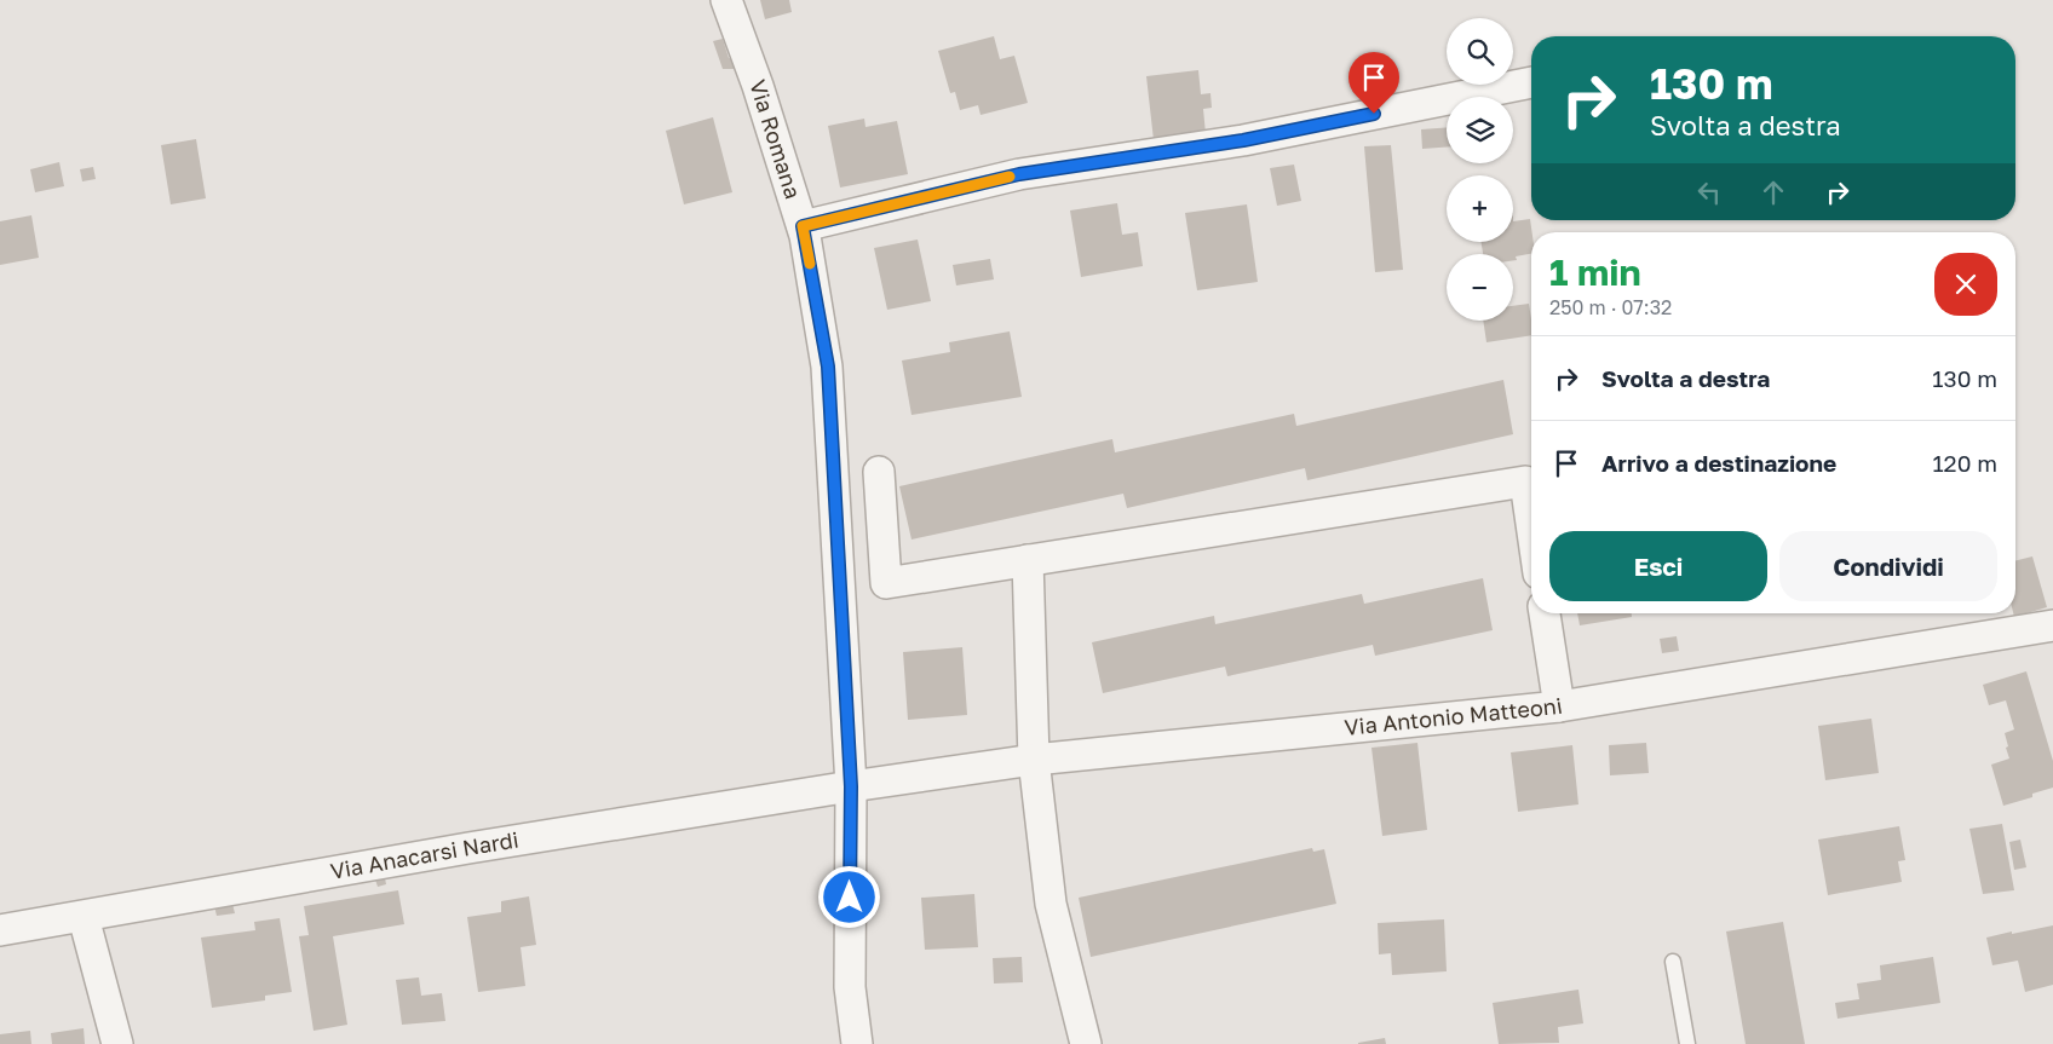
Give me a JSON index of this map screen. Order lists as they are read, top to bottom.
{
  "streets": {
    "street": ["Via Romana", "Via Antonio Matteoni", "Via Anacarsi Nardi"]
  },
  "crossings": [
    ["Via Romana", "Via Antonio Matteoni"],
    ["Via Romana", "Via Anacarsi Nardi"],
    ["Via Antonio Matteoni", "Via Anacarsi Nardi"]
  ],
  "page": {
    "map_buttons": ["+", "−"],
    "turn": ["130 m", "Svolta a destra"],
    "heading": ["1 min", "250 m · 07:32"],
    "list": [
      {
        "name": "Svolta a destra",
        "value": "130 m"
      },
      {
        "name": "Arrivo a destinazione",
        "value": "120 m"
      }
    ],
    "buttons": ["Esci", "Condividi"]
  }
}
